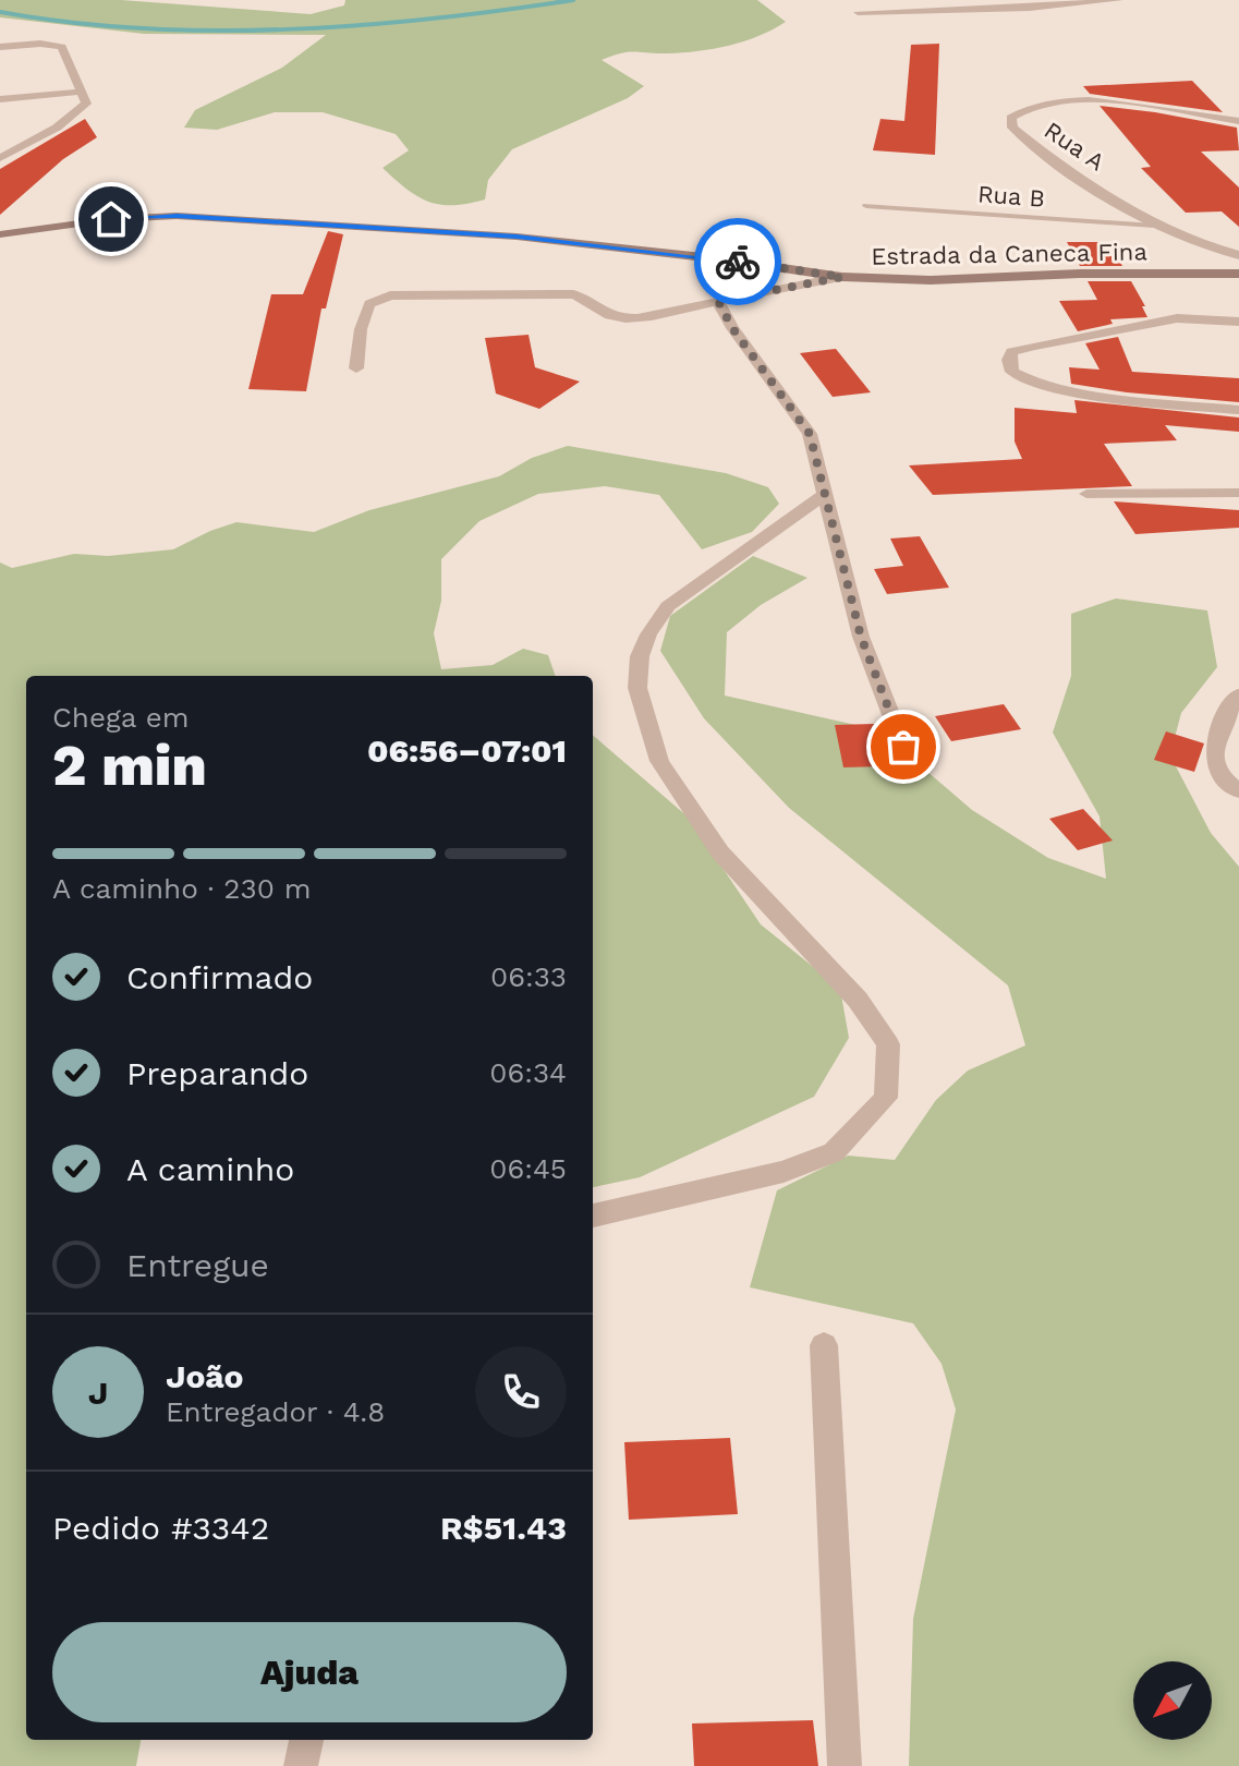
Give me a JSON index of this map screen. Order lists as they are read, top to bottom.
{
  "streets": {
    "street": ["Rua A", "Estrada da Caneca Fina"],
    "lane": ["Rua B"]
  },
  "crossings": [
    ["Rua A", "Rua B"]
  ],
  "north": "bottom left",
  "page": {
    "heading": ["2 min", "Chega em", "06:56–07:01"],
    "panel": [
      "João",
      "Entregador · 4.8",
      "Pedido #3342",
      "R$51.43"
    ],
    "bar": "A caminho · 230 m",
    "list": [
      ["Confirmado", "06:33"],
      ["Preparando", "06:34"],
      ["A caminho", "06:45"],
      "Entregue"
    ],
    "round": "J",
    "buttons": "Ajuda"
  }
}
